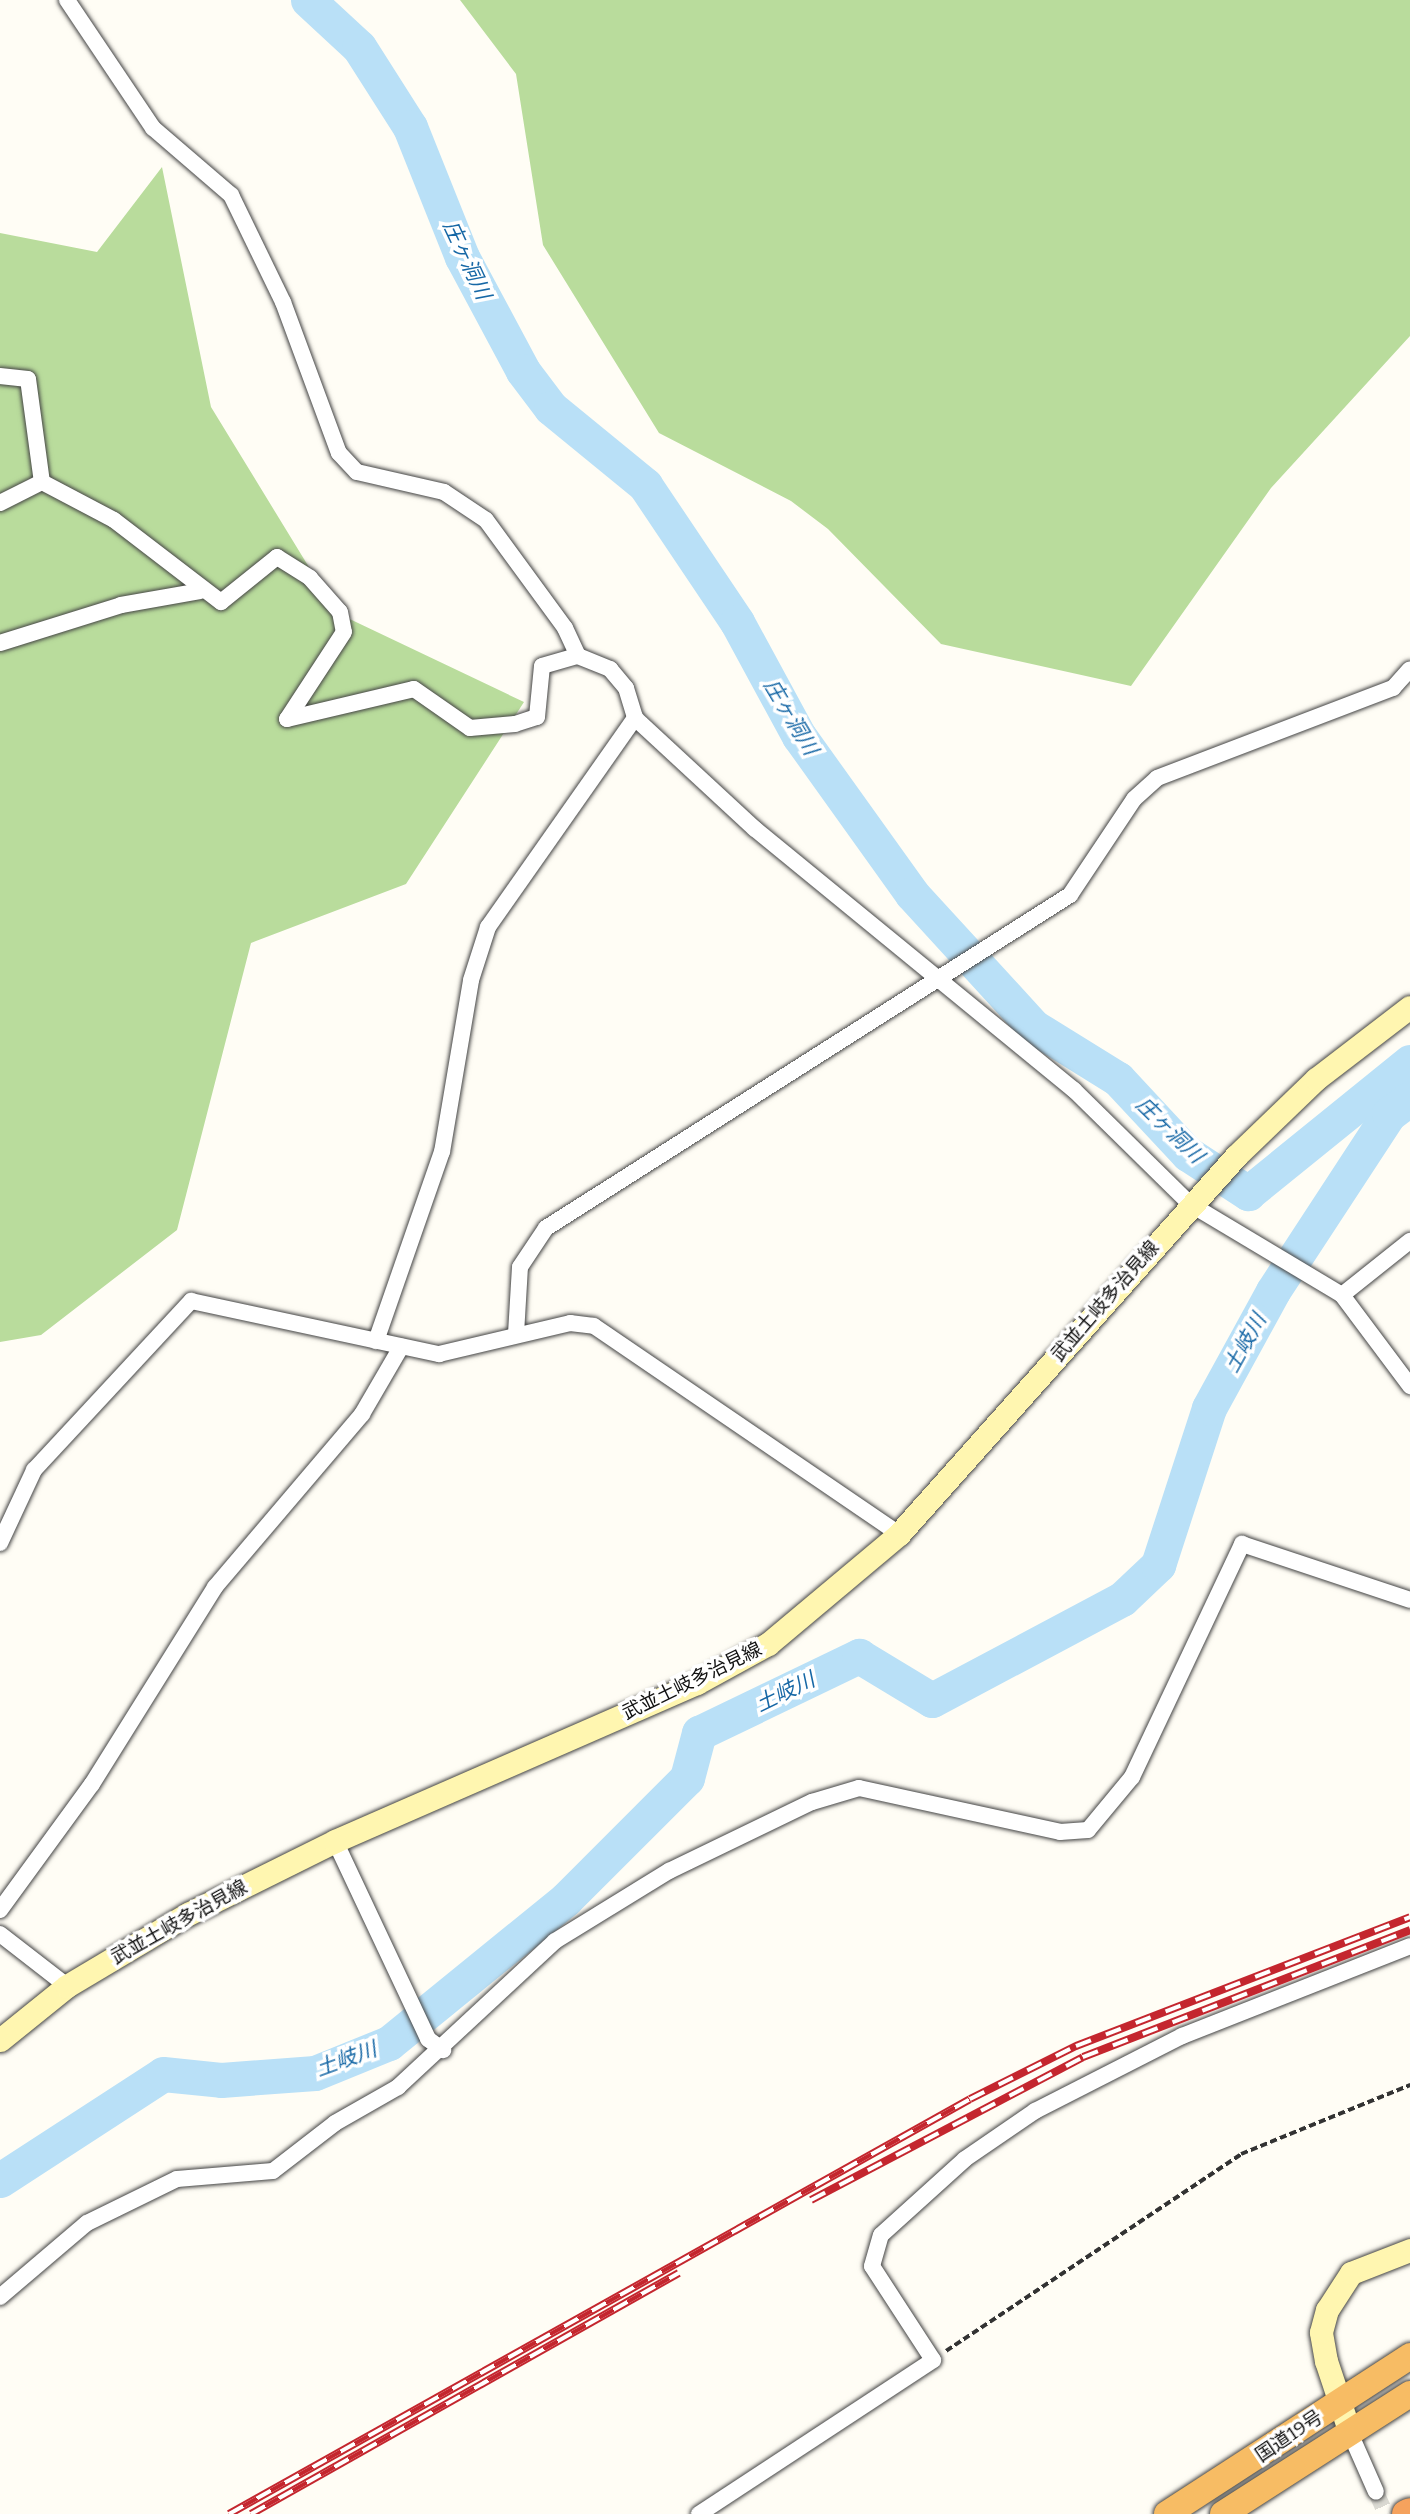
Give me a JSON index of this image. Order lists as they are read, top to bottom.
{
  "streets": {
    "highway": ["国道19号"],
    "main road": ["武並土岐多治見線"]
  },
  "water": ["庄ヶ洞川", "土岐川"]
}
